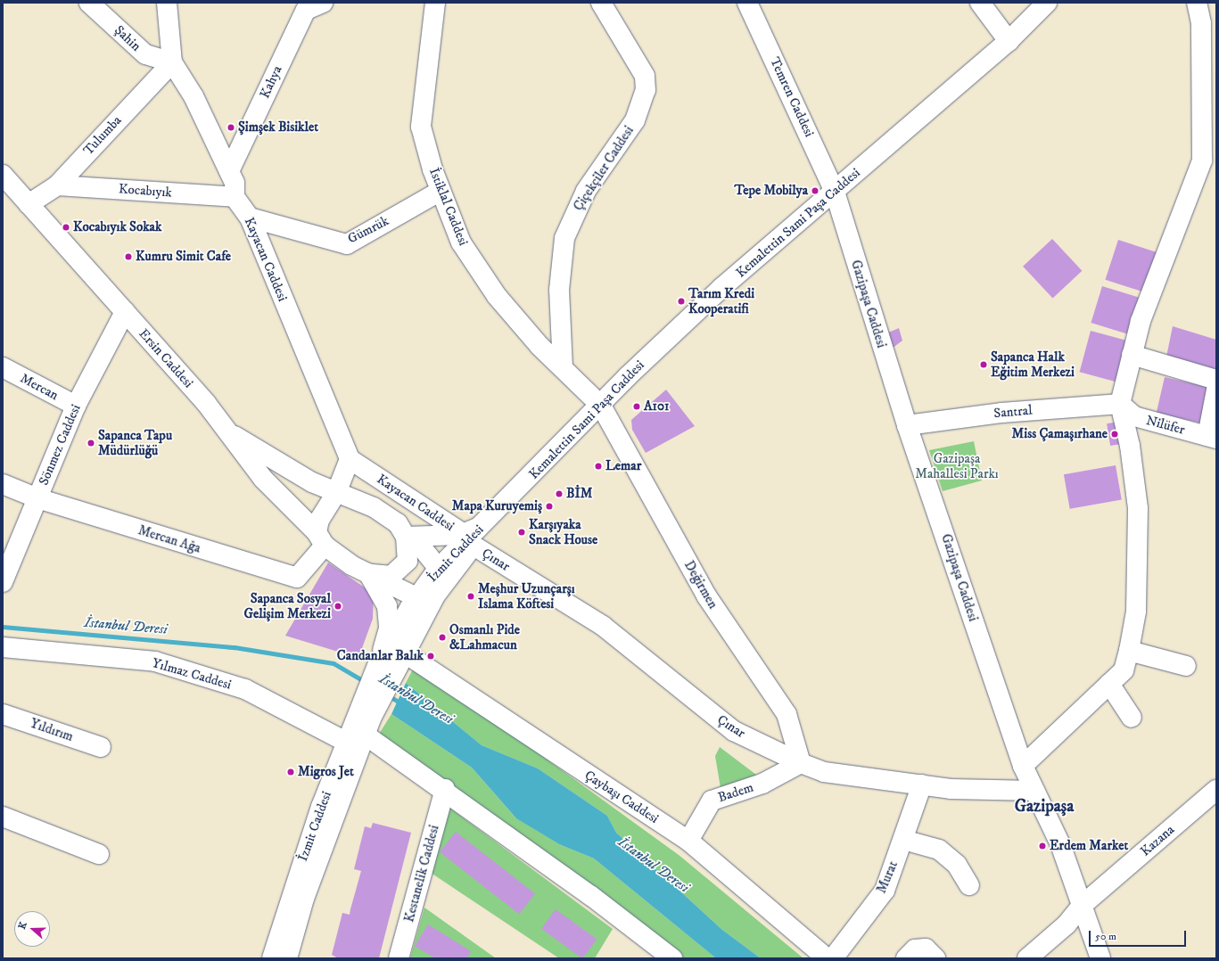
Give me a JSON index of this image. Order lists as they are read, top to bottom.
{
  "streets": {
    "street": [
      "Şahin",
      "Kahya",
      "Temren Caddesi",
      "Tulumba",
      "Çiçekçiler Caddesi",
      "Kocabıyık",
      "İstiklal Caddesi",
      "Kemalettin Sami Paşa Caddesi",
      "Gümrük",
      "Kayacan Caddesi",
      "Gazipaşa Caddesi",
      "Ersin Caddesi",
      "Mercan",
      "Santral",
      "Nilüfer",
      "Sönmez Caddesi",
      "Mercan Ağa",
      "İzmit Caddesi",
      "Çınar",
      "Değirmen",
      "Yılmaz Caddesi",
      "Yıldırım",
      "Badem",
      "Çaybaşı Caddesi",
      "Kazana",
      "Kestanelik Caddesi",
      "Murat"
    ]
  },
  "crossings": [
    ["Şahin", "Tulumba"],
    ["Temren Caddesi", "Kemalettin Sami Paşa Caddesi"],
    ["Temren Caddesi", "Gazipaşa Caddesi"],
    ["Tulumba", "Kocabıyık"],
    ["Tulumba", "Ersin Caddesi"],
    ["Çiçekçiler Caddesi", "İstiklal Caddesi"],
    ["Kocabıyık", "Kayacan Caddesi"],
    ["İstiklal Caddesi", "Kemalettin Sami Paşa Caddesi"],
    ["İstiklal Caddesi", "Gümrük"],
    ["İstiklal Caddesi", "Değirmen"],
    ["Kemalettin Sami Paşa Caddesi", "Gazipaşa Caddesi"],
    ["Kemalettin Sami Paşa Caddesi", "İzmit Caddesi"],
    ["Kemalettin Sami Paşa Caddesi", "Değirmen"],
    ["Gümrük", "Kayacan Caddesi"],
    ["Kayacan Caddesi", "İzmit Caddesi"],
    ["Kayacan Caddesi", "Çınar"],
    ["Gazipaşa Caddesi", "Santral"],
    ["Gazipaşa Caddesi", "Çınar"],
    ["Gazipaşa Caddesi", "Kazana"],
    ["Ersin Caddesi", "Sönmez Caddesi"],
    ["Ersin Caddesi", "Mercan Ağa"],
    ["Ersin Caddesi", "İzmit Caddesi"],
    ["Mercan", "Sönmez Caddesi"],
    ["Santral", "Nilüfer"],
    ["Sönmez Caddesi", "Mercan Ağa"],
    ["İzmit Caddesi", "Çınar"],
    ["İzmit Caddesi", "Yılmaz Caddesi"],
    ["İzmit Caddesi", "Çaybaşı Caddesi"],
    ["Çınar", "Değirmen"],
    ["Çınar", "Badem"],
    ["Çınar", "Murat"],
    ["Değirmen", "Badem"],
    ["Badem", "Çaybaşı Caddesi"]
  ],
  "districts": ["Gazipaşa"],
  "water": ["İstanbul Deresi"],
  "parks": ["Gazipaşa Mahallesi Parkı"],
  "places": [
    "Şimşek Bisiklet",
    "Tepe Mobilya",
    "Kocabıyık Sokak",
    "Kumru Simit Cafe",
    "Tarım Kredi Kooperatifi",
    "Sapanca Halk Eğitim Merkezi",
    "A101",
    "Miss Çamaşırhane",
    "Sapanca Tapu Müdürlüğü",
    "Lemar",
    "BİM",
    "Mapa Kuruyemiş",
    "Karşıyaka Snack House",
    "Meşhur Uzunçarşı Islama Köftesi",
    "Sapanca Sosyal Gelişim Merkezi",
    "Osmanlı Pide &Lahmacun",
    "Candanlar Balık",
    "Migros Jet",
    "Erdem Market"
  ],
  "scale_bar": "50 m",
  "north": "left"
}
